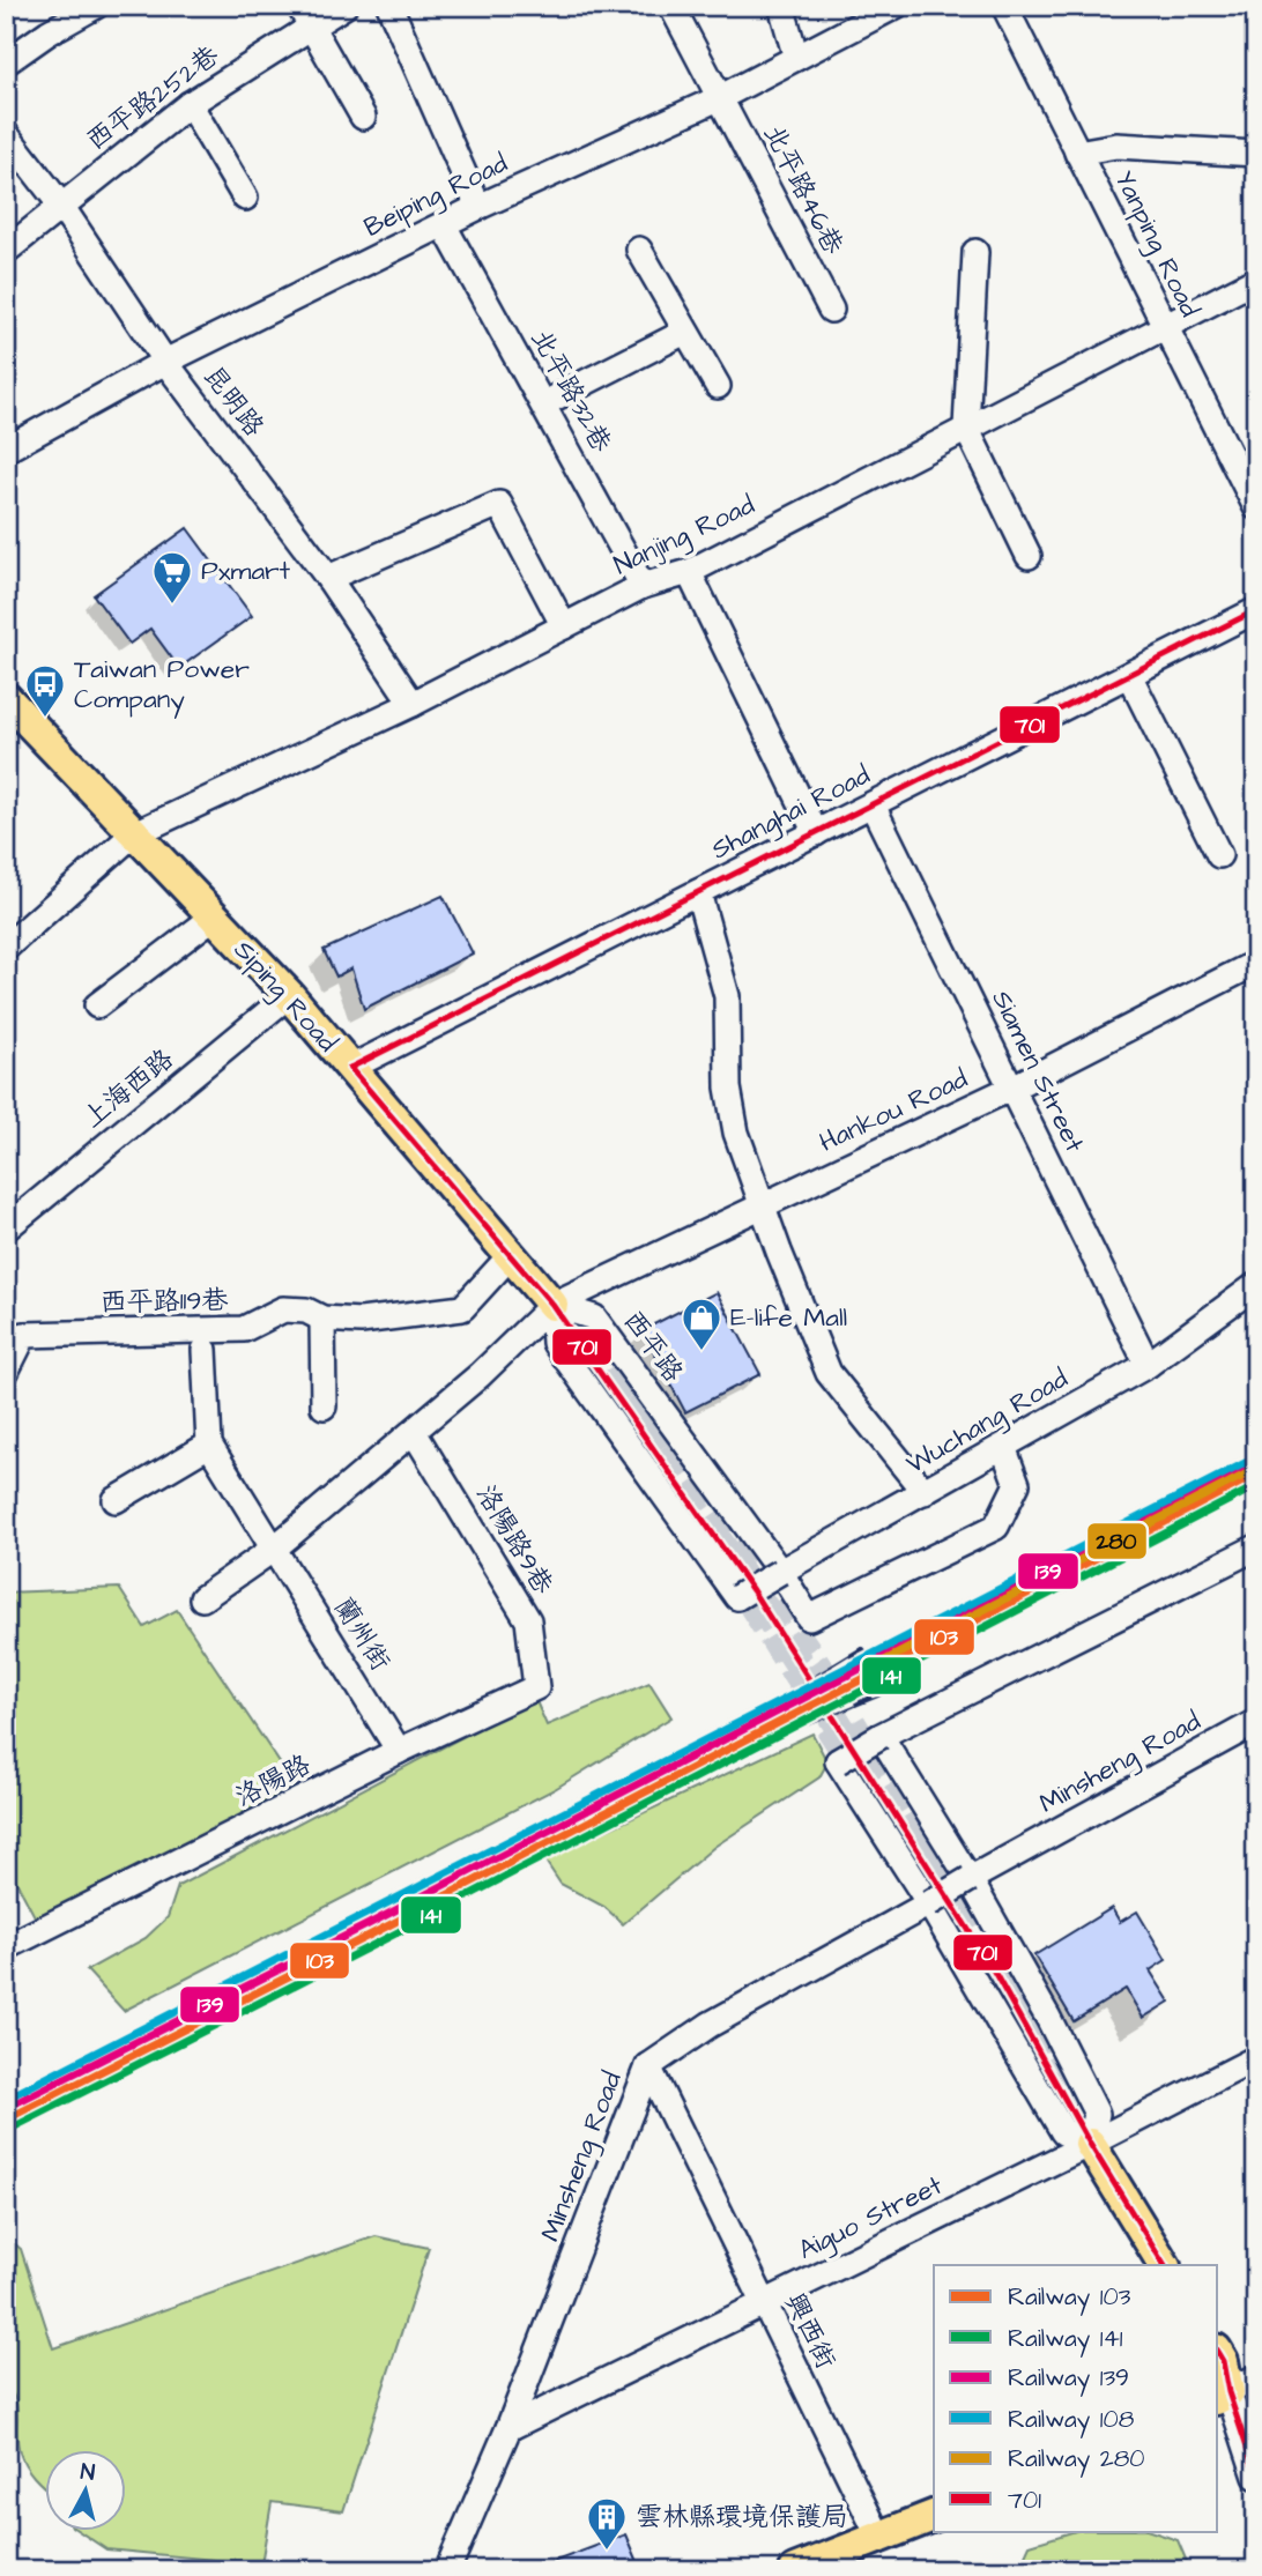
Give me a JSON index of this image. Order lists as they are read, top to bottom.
{
  "streets": {
    "main road": ["Siping Road"],
    "street": [
      "西平路252巷",
      "北平路46巷",
      "Beiping Road",
      "Yanping Road",
      "北平路32巷",
      "昆明路",
      "Nanjing Road",
      "Shanghai Road",
      "Siamen Street",
      "上海西路",
      "Hankou Road",
      "西平路119巷",
      "西平路",
      "Wuchang Road",
      "洛陽路9巷",
      "蘭州街",
      "Minsheng Road",
      "洛陽路",
      "Aiguo Street",
      "興西街"
    ]
  },
  "crossings": [
    ["西平路252巷", "昆明路"],
    ["北平路46巷", "Beiping Road"],
    ["Beiping Road", "北平路32巷"],
    ["Beiping Road", "昆明路"],
    ["Yanping Road", "Nanjing Road"],
    ["北平路32巷", "Nanjing Road"],
    ["昆明路", "Nanjing Road"],
    ["Nanjing Road", "Siping Road"],
    ["Shanghai Road", "Siping Road"],
    ["Shanghai Road", "Siamen Street"],
    ["Siping Road", "上海西路"],
    ["Siping Road", "Hankou Road"],
    ["Siping Road", "西平路119巷"],
    ["Siping Road", "西平路"],
    ["Siping Road", "Wuchang Road"],
    ["Siamen Street", "Hankou Road"],
    ["Siamen Street", "Wuchang Road"],
    ["Hankou Road", "西平路"],
    ["Hankou Road", "Wuchang Road"],
    ["西平路", "Wuchang Road"],
    ["洛陽路9巷", "洛陽路"],
    ["蘭州街", "洛陽路"],
    ["Minsheng Road", "Aiguo Street"],
    ["Minsheng Road", "興西街"],
    ["Aiguo Street", "興西街"]
  ],
  "places": {
    "supermarket": ["Pxmart"],
    "bus stop": ["Taiwan Power Company"],
    "shop": ["E-life Mall"],
    "building": ["雲林縣環境保護局"]
  },
  "lines": [
    "transit line 701",
    "rail line 108",
    "rail line 139",
    "rail line 280",
    "rail line 103",
    "rail line 141"
  ],
  "legend": [
    "Railway 103",
    "Railway 141",
    "Railway 139",
    "Railway 108",
    "Railway 280",
    "701"
  ],
  "north": "top"
}
